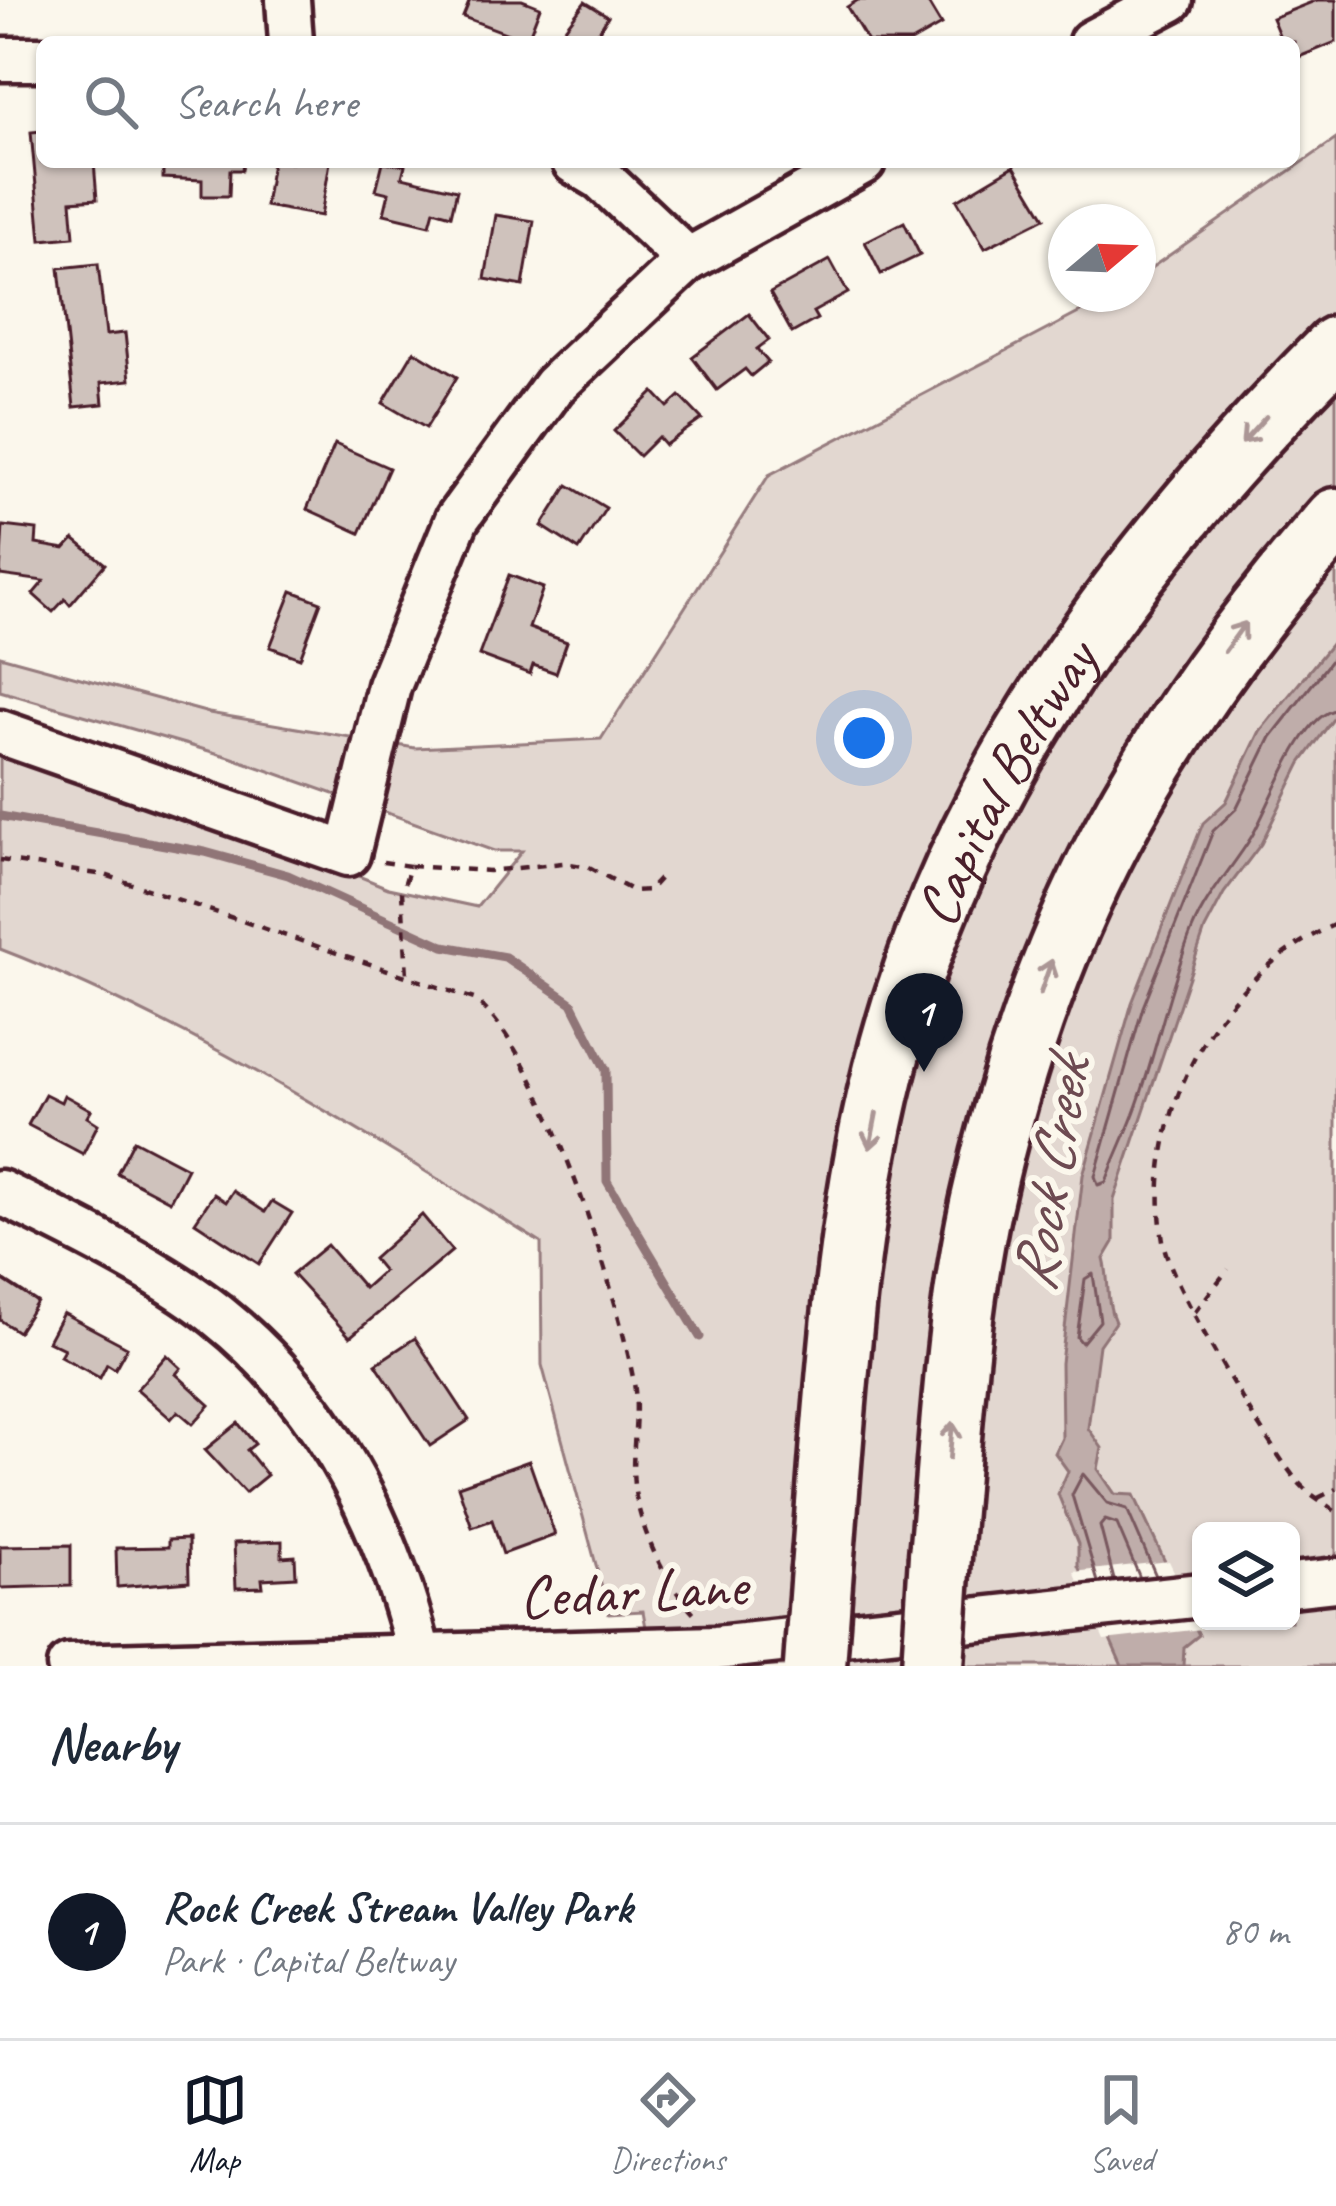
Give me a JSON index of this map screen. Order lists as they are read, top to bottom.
{
  "streets": {
    "highway": ["Capital Beltway"],
    "street": ["Cedar Lane"]
  },
  "crossings": [
    ["Capital Beltway", "Cedar Lane"]
  ],
  "water": ["Rock Creek"],
  "north": "right",
  "page": {
    "search": "Search here",
    "pins": "1",
    "heading": "Nearby",
    "list": [
      {
        "mark": "1",
        "name": "Rock Creek Stream Valley Park",
        "note": "Park · Capital Beltway",
        "value": "80 m"
      }
    ],
    "nav": ["Map", "Directions", "Saved"]
  }
}
